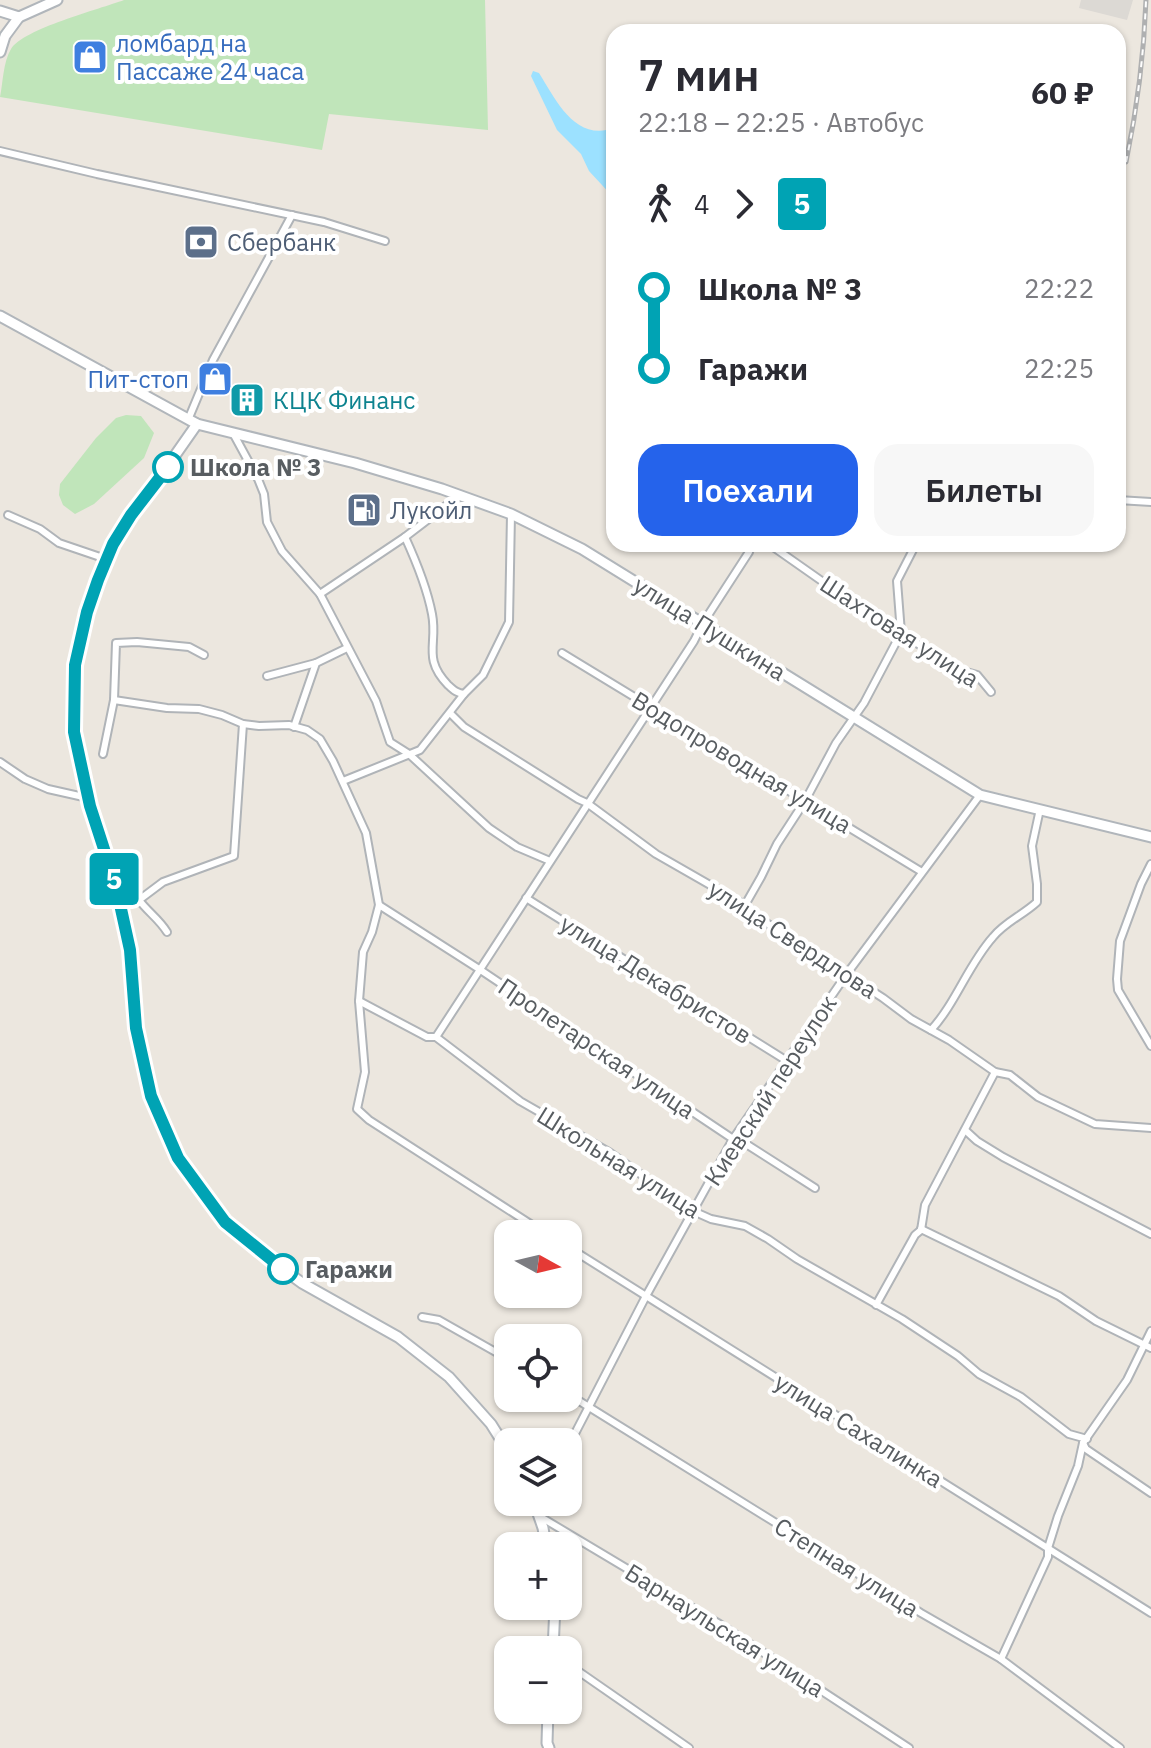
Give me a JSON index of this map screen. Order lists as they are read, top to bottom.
{
  "streets": {
    "main road": ["улица Пушкина"],
    "street": [
      "Шахтовая улица",
      "Водопроводная улица",
      "улица Свердлова",
      "улица Декабристов",
      "Пролетарская улица",
      "Киевский переулок",
      "Школьная улица",
      "улица Сахалинка",
      "Степная улица",
      "Барнаульская улица"
    ]
  },
  "crossings": [
    ["улица Пушкина", "Киевский переулок"],
    ["Водопроводная улица", "Киевский переулок"],
    ["улица Свердлова", "Киевский переулок"],
    ["улица Декабристов", "Киевский переулок"],
    ["Пролетарская улица", "Киевский переулок"],
    ["Киевский переулок", "Школьная улица"],
    ["Киевский переулок", "улица Сахалинка"],
    ["Киевский переулок", "Степная улица"]
  ],
  "places": {
    "shop": ["ломбард на Пассаже 24 часа", "Пит-стоп"],
    "bank": ["Сбербанк"],
    "building": ["КЦК Финанс"],
    "other": ["Школа № 3", "Гаражи"],
    "fuel station": ["Лукойл"]
  },
  "lines": ["bus line 5"],
  "north": "right",
  "page": {
    "on_map": "5",
    "heading": ["7 мин", "22:18 – 22:25 · Автобус", "60 ₽"],
    "legs": ["4", "5"],
    "list": [
      {
        "name": "Школа № 3",
        "value": "22:22"
      },
      {
        "name": "Гаражи",
        "value": "22:25"
      }
    ],
    "buttons": ["Поехали", "Билеты"],
    "map_buttons": ["+", "−"]
  }
}
